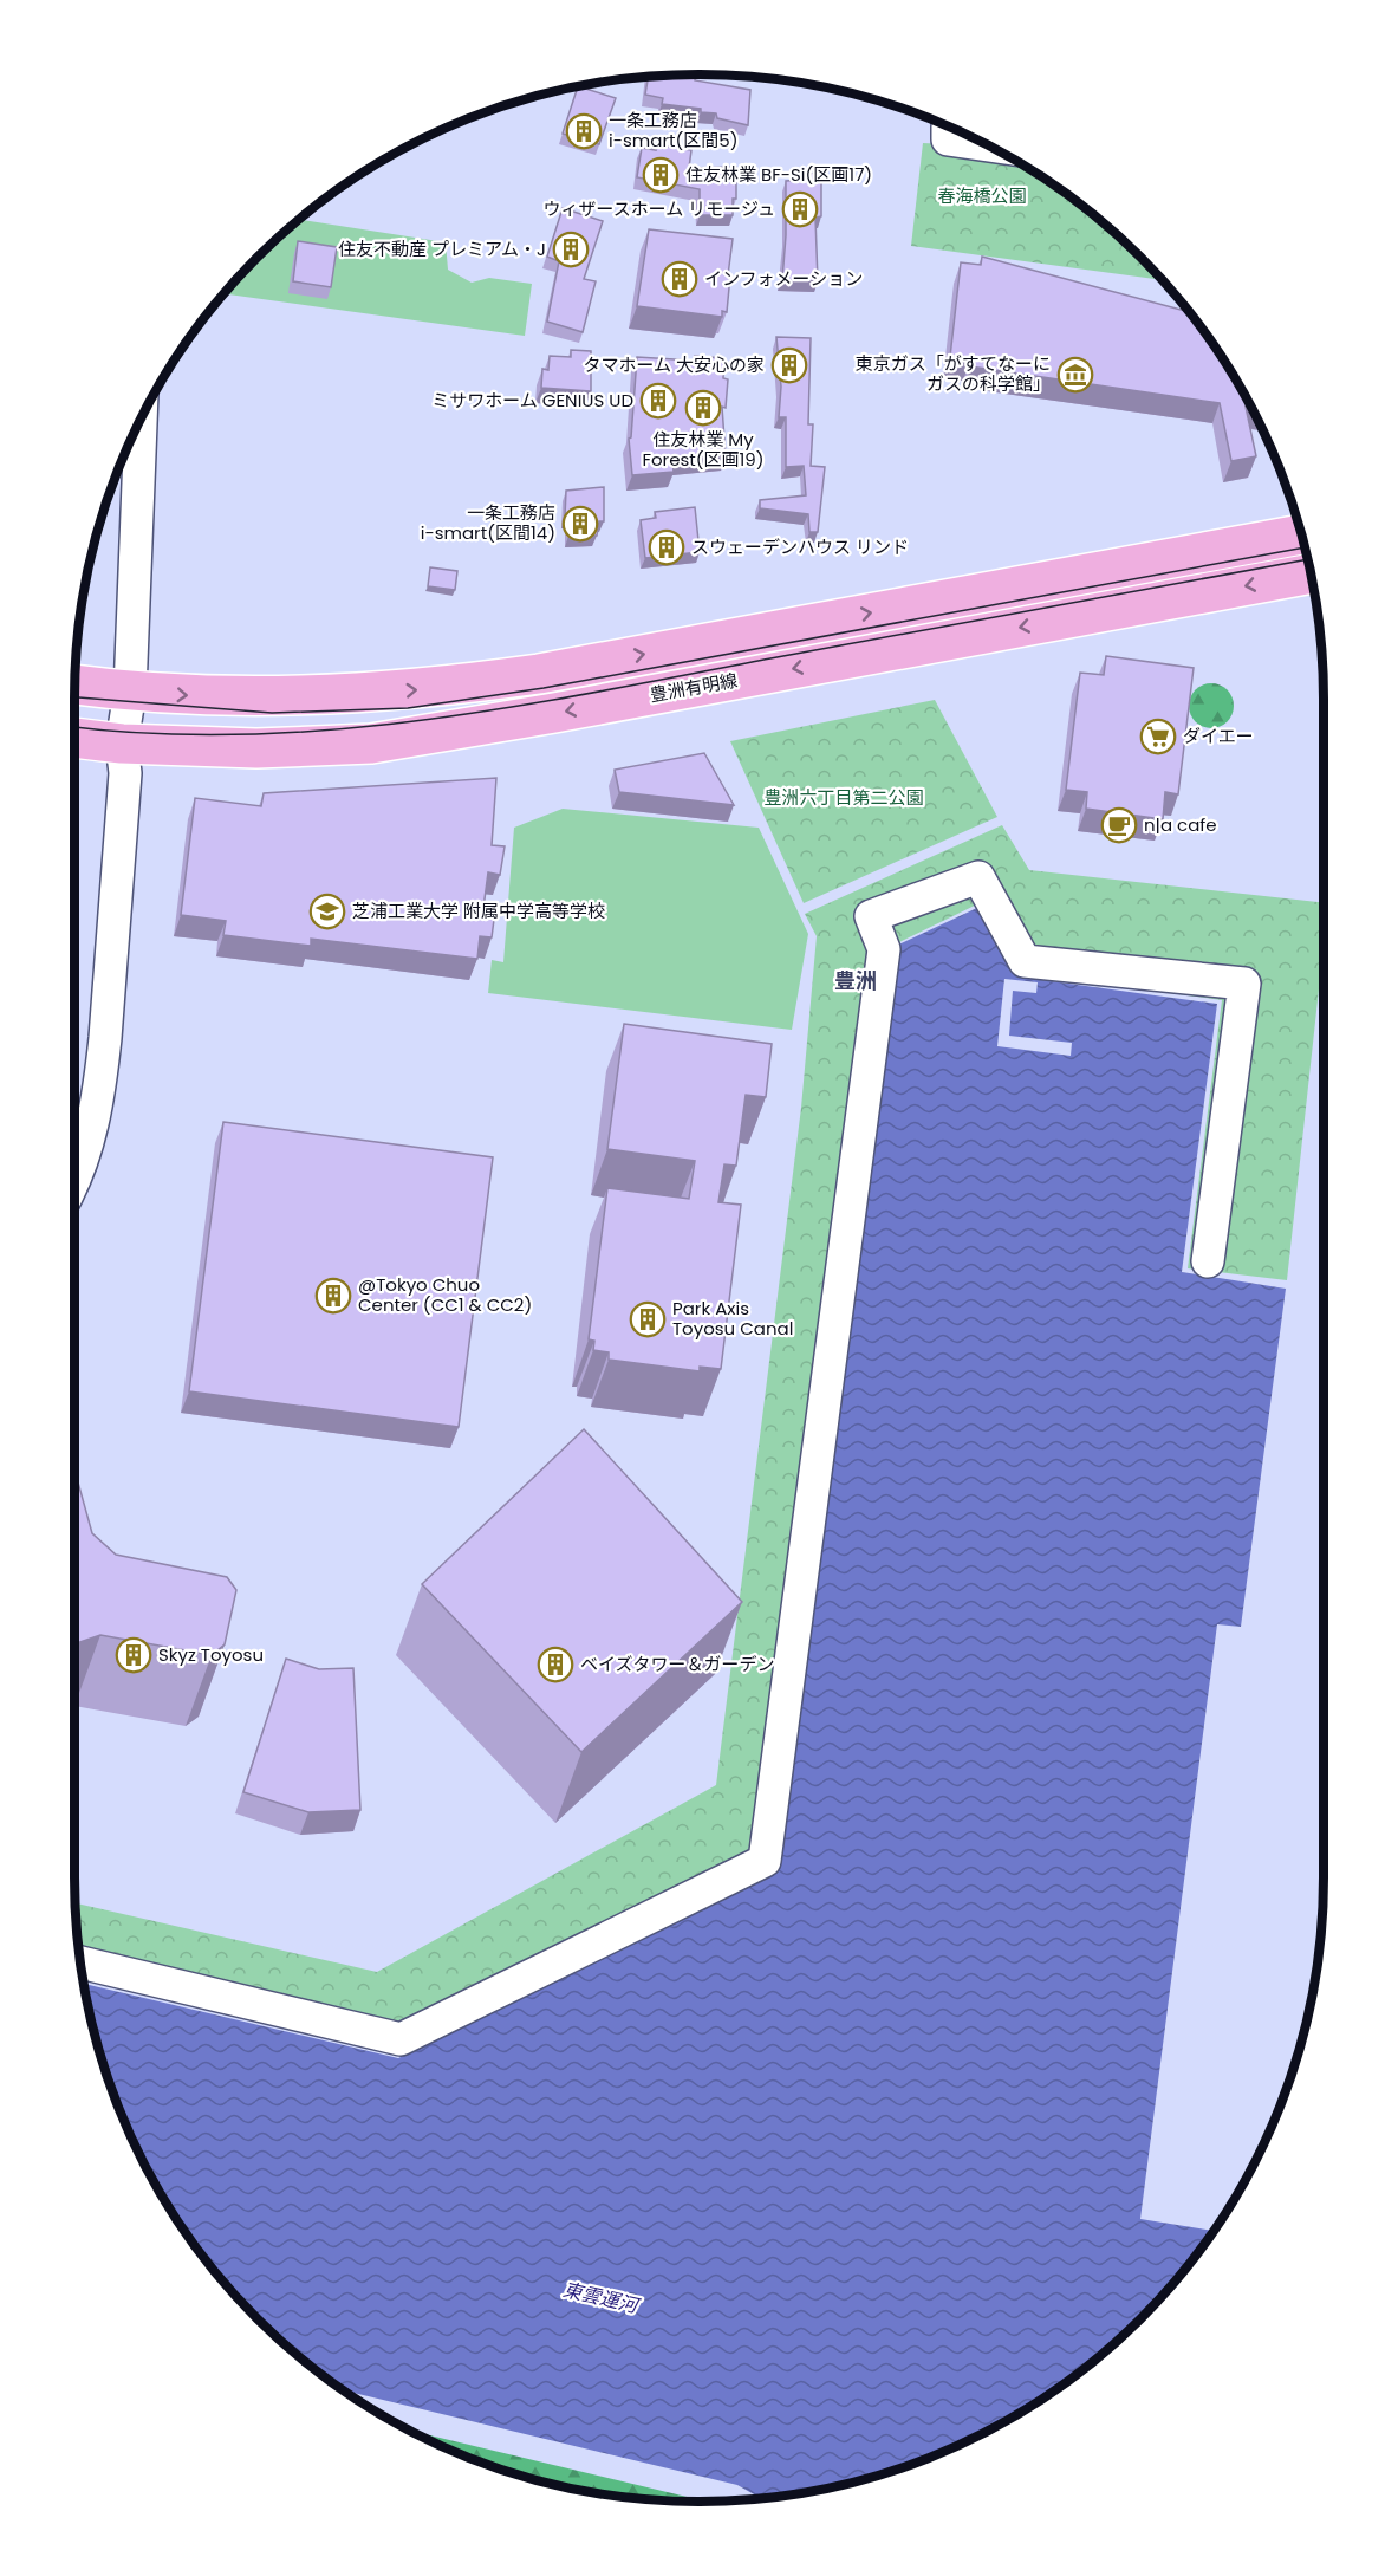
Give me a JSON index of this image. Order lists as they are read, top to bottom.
{
  "streets": {
    "main road": ["豊洲有明線"]
  },
  "districts": ["豊洲"],
  "water": ["東雲運河"],
  "parks": ["春海橋公園", "豊洲六丁目第二公園"],
  "places": {
    "building": [
      "一条工務店 i-smart(区間5)",
      "住友林業 BF-Si(区画17)",
      "ウィザースホーム リモージュ",
      "住友不動産 プレミアム・J",
      "インフォメーション",
      "タマホーム 大安心の家",
      "ミサワホーム GENIUS UD",
      "住友林業 My Forest(区画19)",
      "一条工務店 i-smart(区間14)",
      "スウェーデンハウス リンド",
      "@Tokyo Chuo Center (CC1 & CC2)",
      "Park Axis Toyosu Canal",
      "Skyz Toyosu",
      "ベイズタワー＆ガーデン"
    ],
    "museum": ["東京ガス「がすてなーに ガスの科学館」"],
    "supermarket": ["ダイエー"],
    "cafe": ["n|a cafe"],
    "school or university": ["芝浦工業大学 附属中学高等学校"]
  }
}
